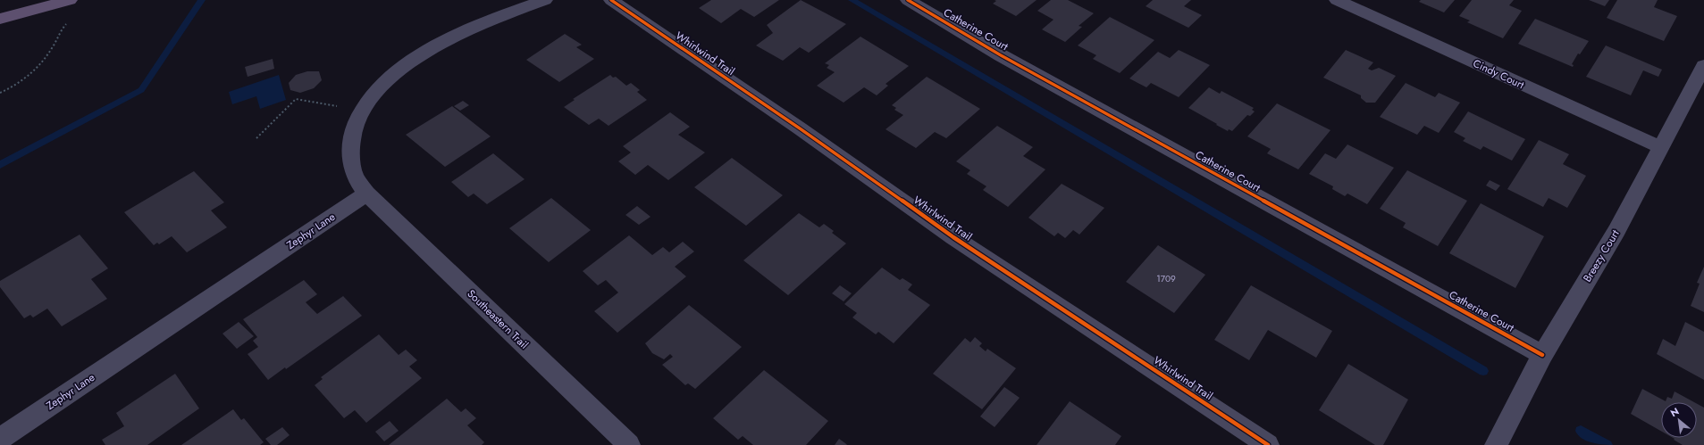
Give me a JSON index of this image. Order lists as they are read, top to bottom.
{
  "streets": {
    "street": [
      "Catherine Court",
      "Whirlwind Trail",
      "Cindy Court",
      "Zephyr Lane",
      "Breezy Court",
      "Southeastern Trail"
    ]
  },
  "crossings": [
    ["Catherine Court", "Breezy Court"],
    ["Cindy Court", "Breezy Court"],
    ["Zephyr Lane", "Southeastern Trail"]
  ],
  "house_numbers": ["1709"],
  "north": "top left"
}
